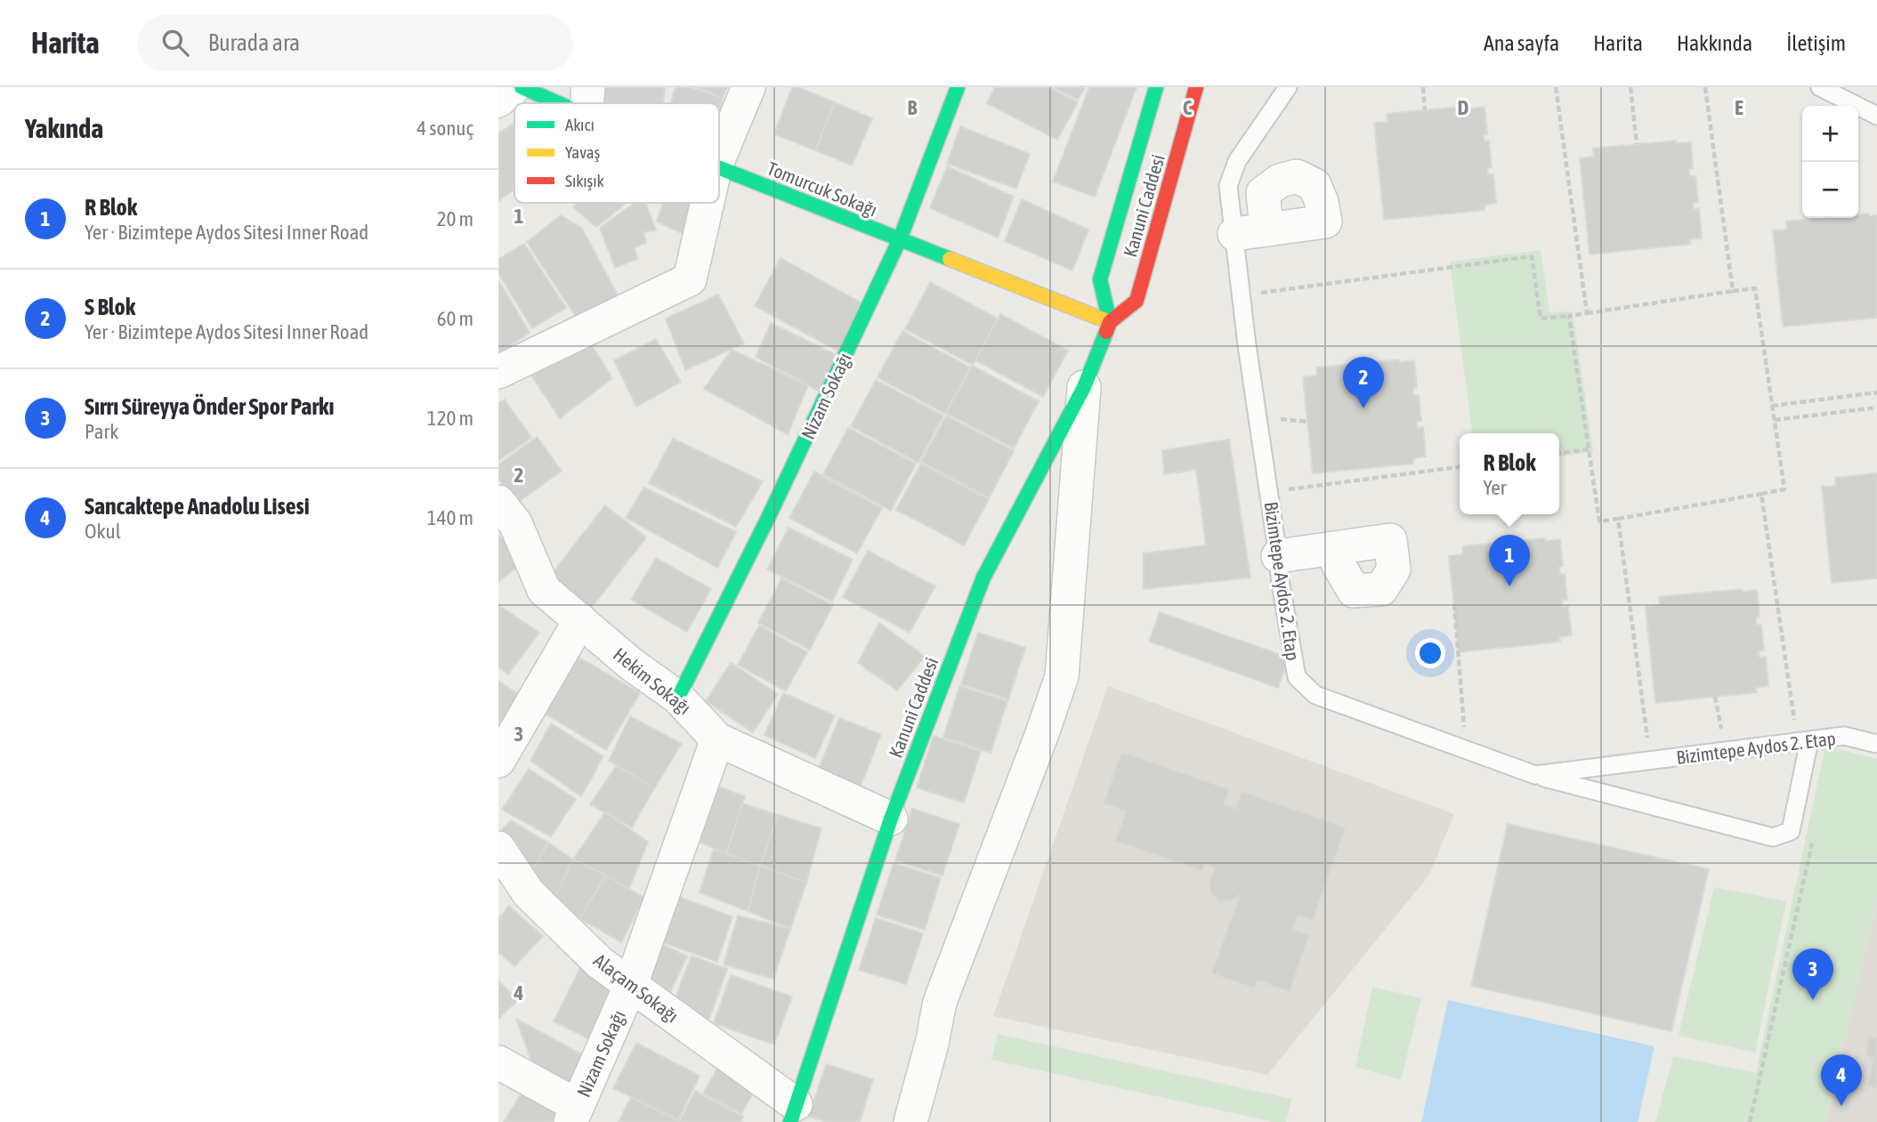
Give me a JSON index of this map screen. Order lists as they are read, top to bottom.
{
  "streets": {
    "street": [
      "Tomurcuk Sokağı",
      "Kanuni Caddesi",
      "Nizam Sokağı",
      "Hekim Sokağı",
      "Alaçam Sokağı"
    ],
    "lane": ["Bizimtepe Aydos 2. Etap"]
  },
  "crossings": [
    ["Tomurcuk Sokağı", "Kanuni Caddesi"],
    ["Tomurcuk Sokağı", "Nizam Sokağı"],
    ["Kanuni Caddesi", "Hekim Sokağı"],
    ["Kanuni Caddesi", "Alaçam Sokağı"],
    ["Nizam Sokağı", "Hekim Sokağı"],
    ["Nizam Sokağı", "Alaçam Sokağı"]
  ],
  "legend": ["Akıcı", "Yavaş", "Sıkışık"],
  "page": {
    "header": "Harita",
    "search": "Burada ara",
    "nav": [
      "Ana sayfa",
      "Harita",
      "Hakkında",
      "İletişim"
    ],
    "heading": ["Yakında", "4 sonuç"],
    "map_buttons": ["+", "−"],
    "list": [
      {
        "mark": "1",
        "name": "R Blok",
        "note": "Yer · Bizimtepe Aydos Sitesi Inner Road",
        "value": "20 m"
      },
      {
        "mark": "2",
        "name": "S Blok",
        "note": "Yer · Bizimtepe Aydos Sitesi Inner Road",
        "value": "60 m"
      },
      {
        "mark": "3",
        "name": "Sırrı Süreyya Önder Spor Parkı",
        "note": "Park",
        "value": "120 m"
      },
      {
        "mark": "4",
        "name": "Sancaktepe Anadolu Lisesi",
        "note": "Okul",
        "value": "140 m"
      }
    ],
    "pins": [
      "2",
      "1",
      "3",
      "4"
    ],
    "popup": ["R Blok", "Yer"]
  },
  "grid": {
    "columns": [
      "B",
      "C",
      "D",
      "E"
    ],
    "rows": [
      "1",
      "2",
      "3",
      "4"
    ]
  }
}
